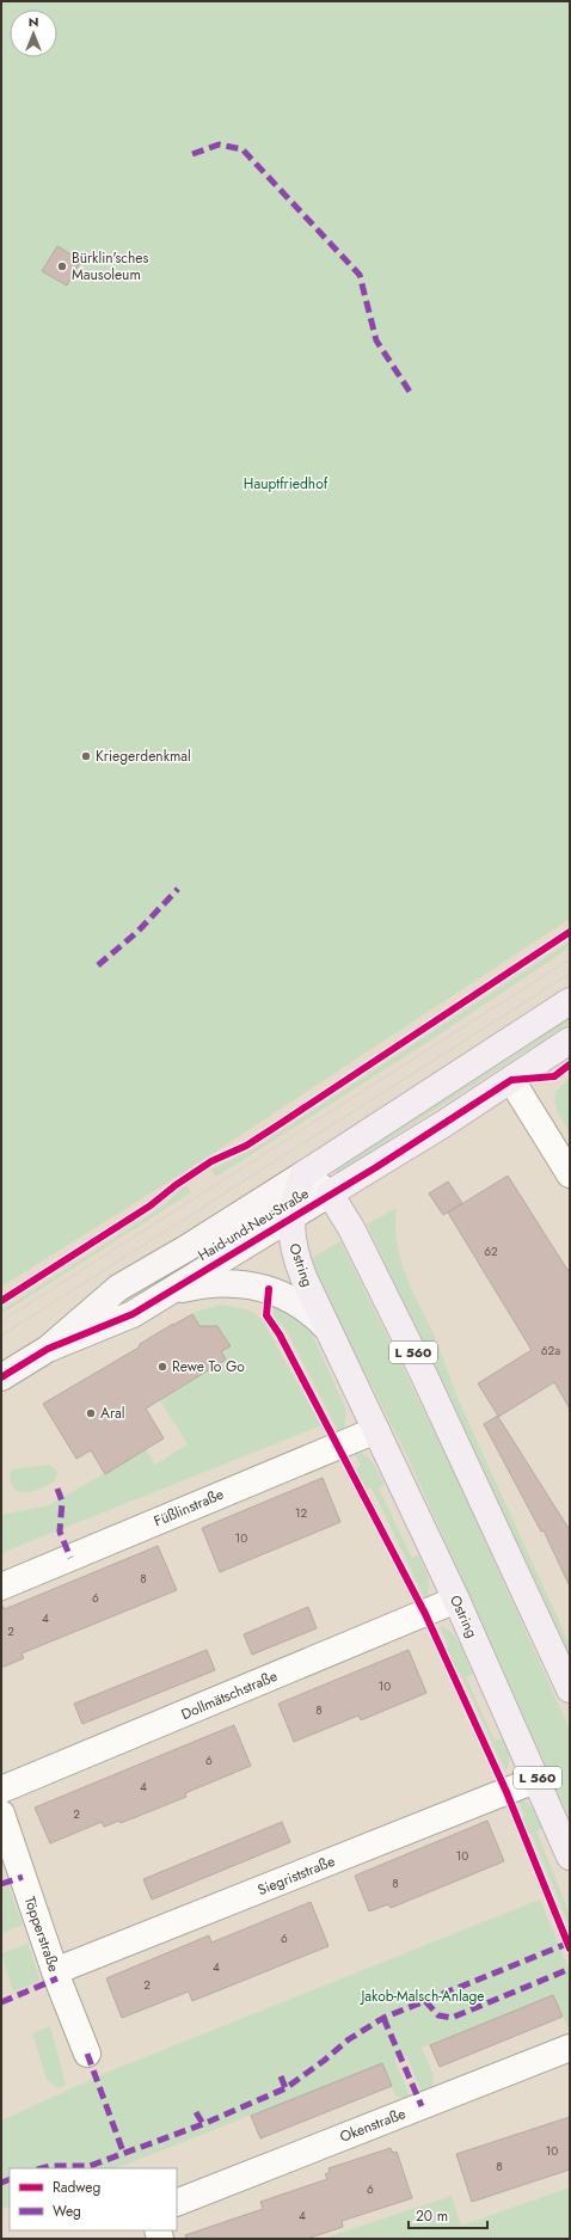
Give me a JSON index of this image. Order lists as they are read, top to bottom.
{
  "streets": {
    "main road": ["Haid-und-Neu-Straße", "Ostring", "L 560"],
    "street": [
      "Füßlinstraße",
      "Dollmätschstraße",
      "Siegriststraße",
      "Töpperstraße",
      "Okenstraße"
    ]
  },
  "crossings": [
    ["Haid-und-Neu-Straße", "Ostring"],
    ["Haid-und-Neu-Straße", "L 560"],
    ["Ostring", "L 560"],
    ["Ostring", "Füßlinstraße"],
    ["Ostring", "Dollmätschstraße"],
    ["Ostring", "Siegriststraße"],
    ["Siegriststraße", "Töpperstraße"]
  ],
  "parks": ["Hauptfriedhof", "Jakob-Malsch-Anlage"],
  "places": [
    "Bürklin'sches Mausoleum",
    "Kriegerdenkmal",
    "Rewe To Go",
    "Aral"
  ],
  "house_numbers": [
    "62",
    "62a",
    "12",
    "10",
    "8",
    "6",
    "4",
    "2",
    "10",
    "8",
    "6",
    "4",
    "2",
    "10",
    "8",
    "6",
    "4",
    "2",
    "10",
    "8",
    "6",
    "4"
  ],
  "legend": ["Radweg", "Weg"],
  "scale_bar": "20 m",
  "north": "top"
}
